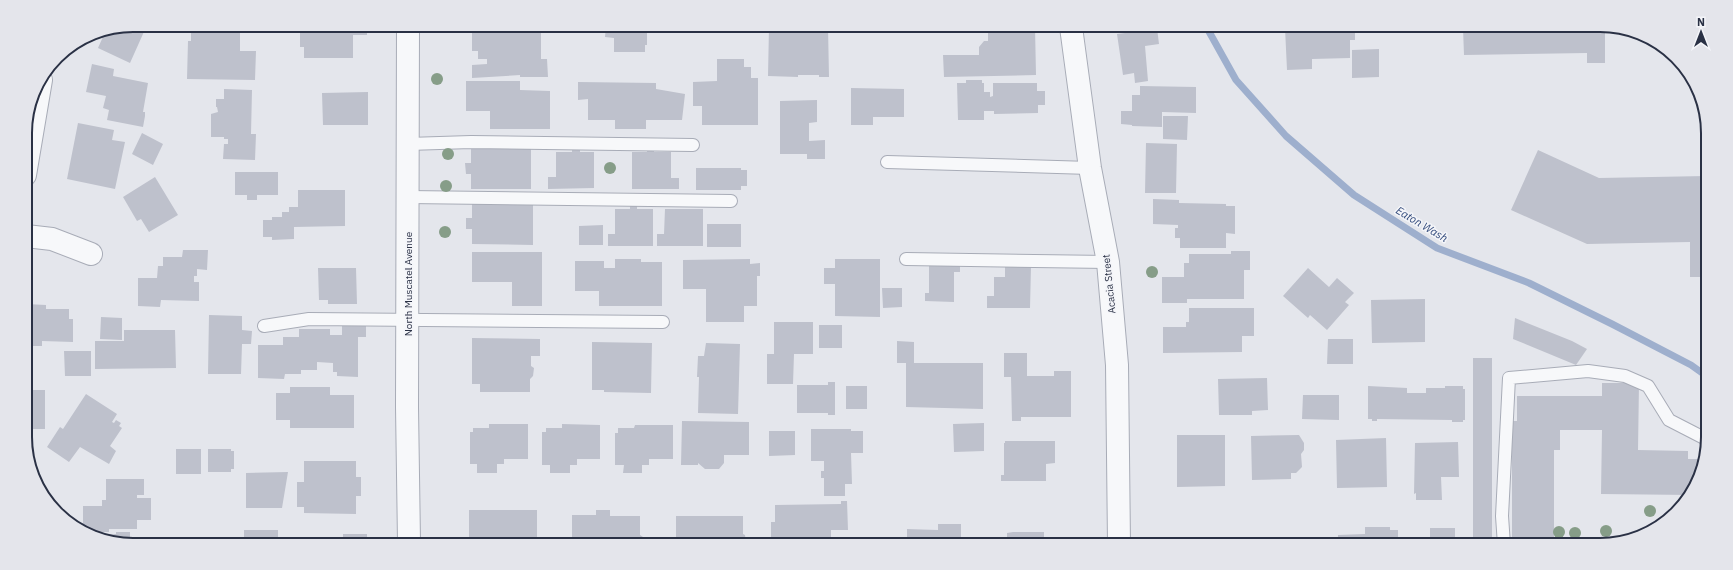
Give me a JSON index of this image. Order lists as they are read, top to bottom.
{
  "streets": {
    "street": ["North Muscatel Avenue", "Acacia Street"]
  },
  "water": ["Eaton Wash"],
  "north": "top"
}
